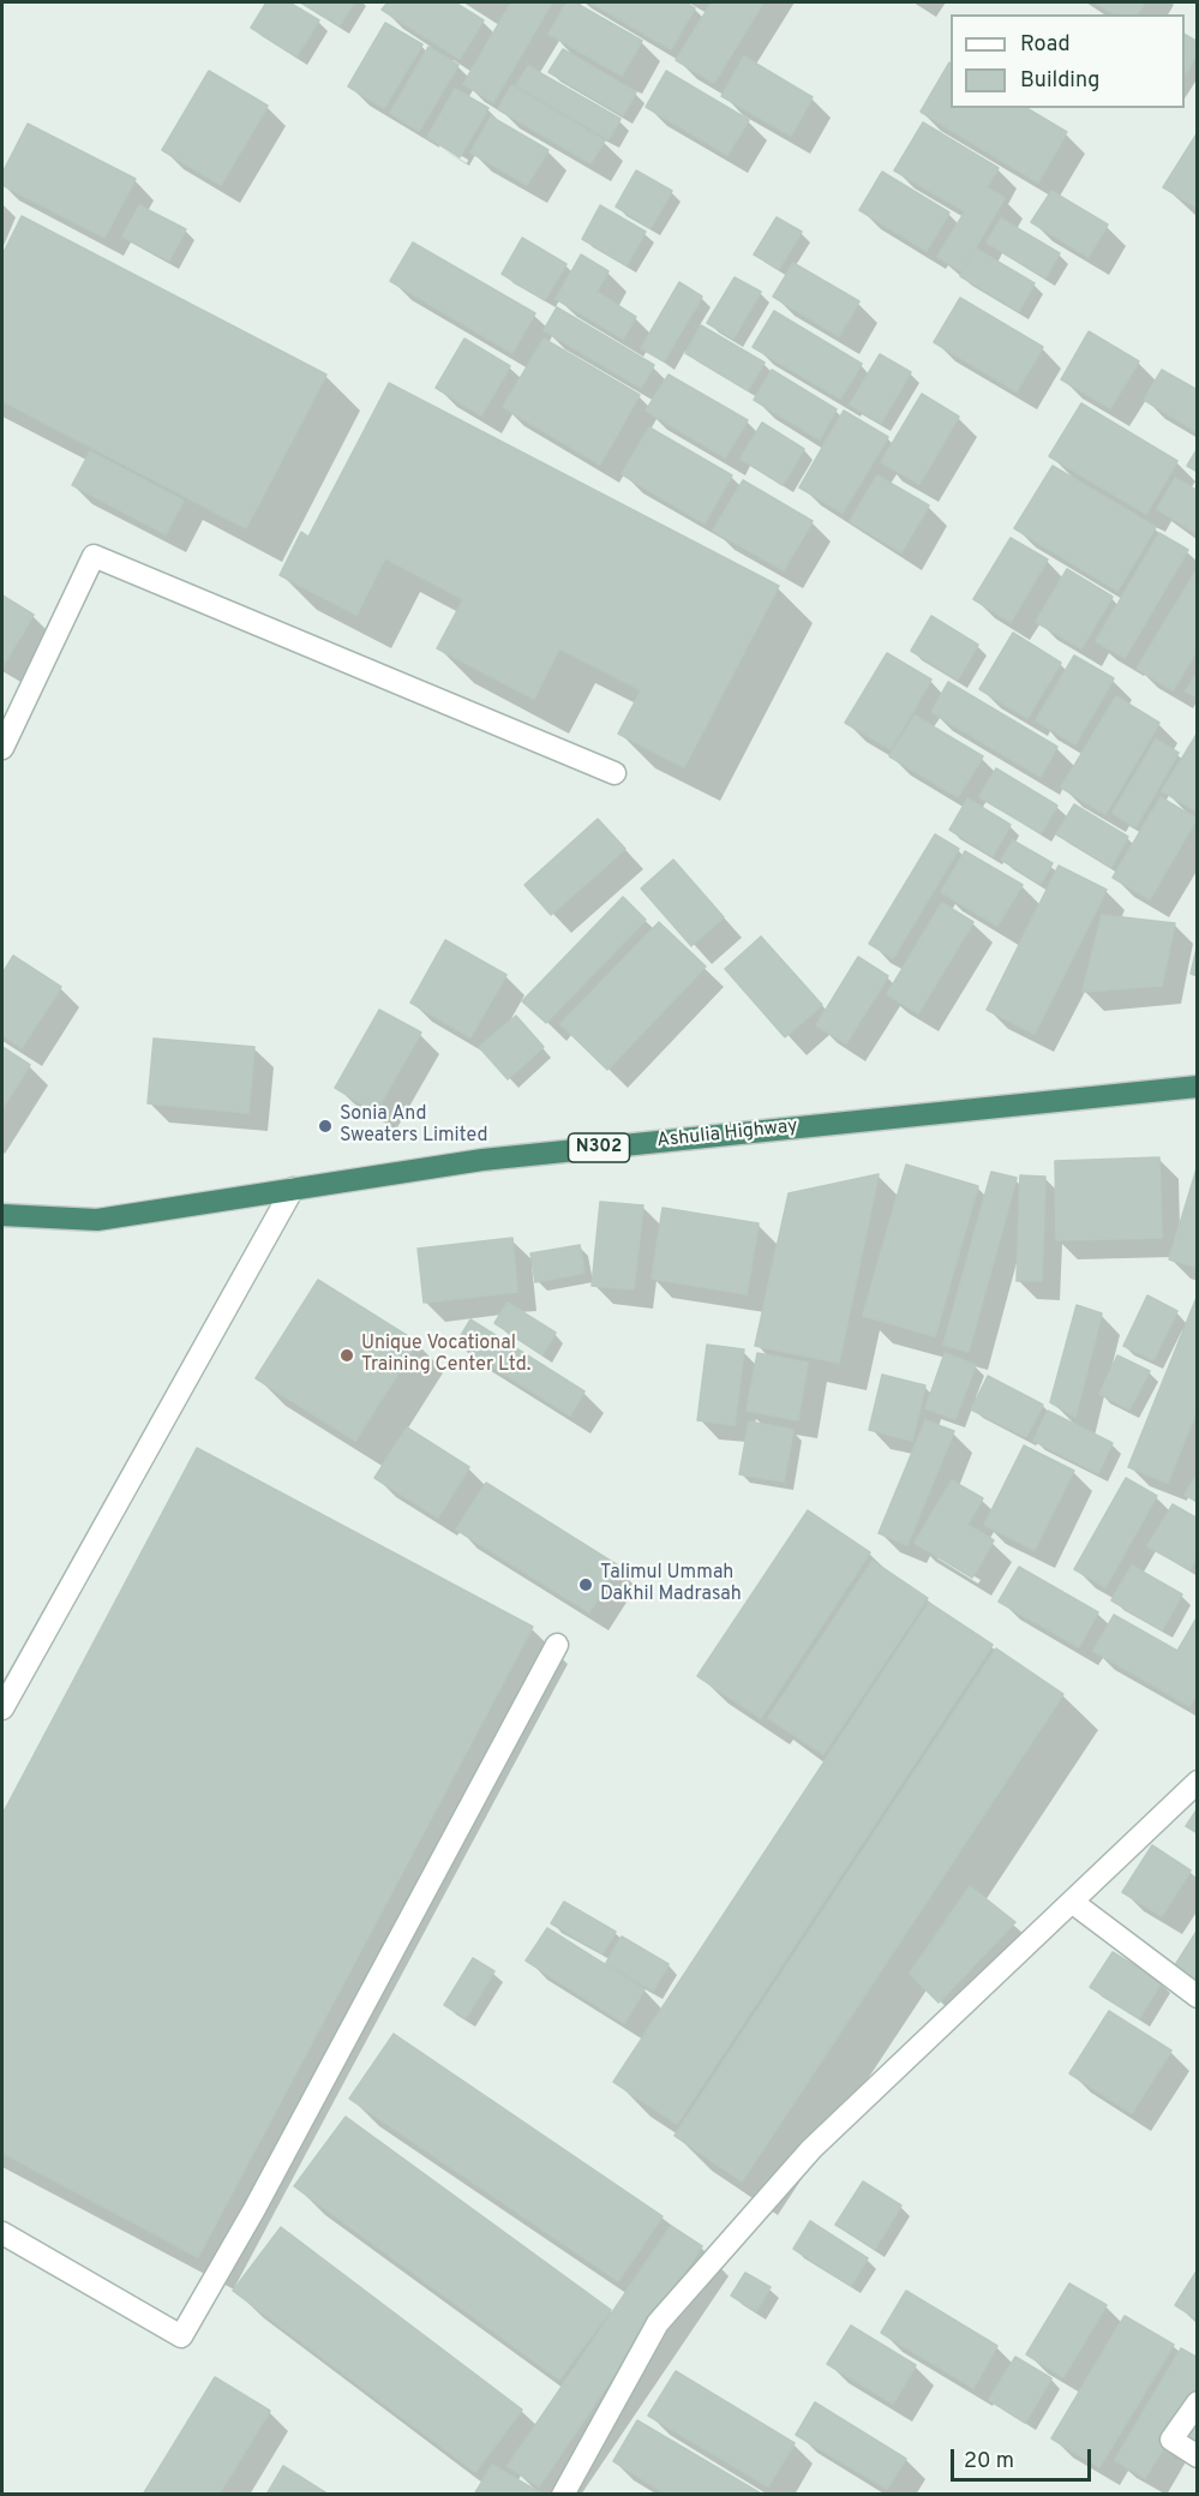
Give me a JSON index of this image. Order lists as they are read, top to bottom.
{
  "streets": {
    "highway": ["Ashulia Highway", "N302"]
  },
  "places": ["Sonia And Sweaters Limited", "Unique Vocational Training Center Ltd.", "Talimul Ummah Dakhil Madrasah"],
  "legend": ["Road", "Building"],
  "scale_bar": "20 m"
}
